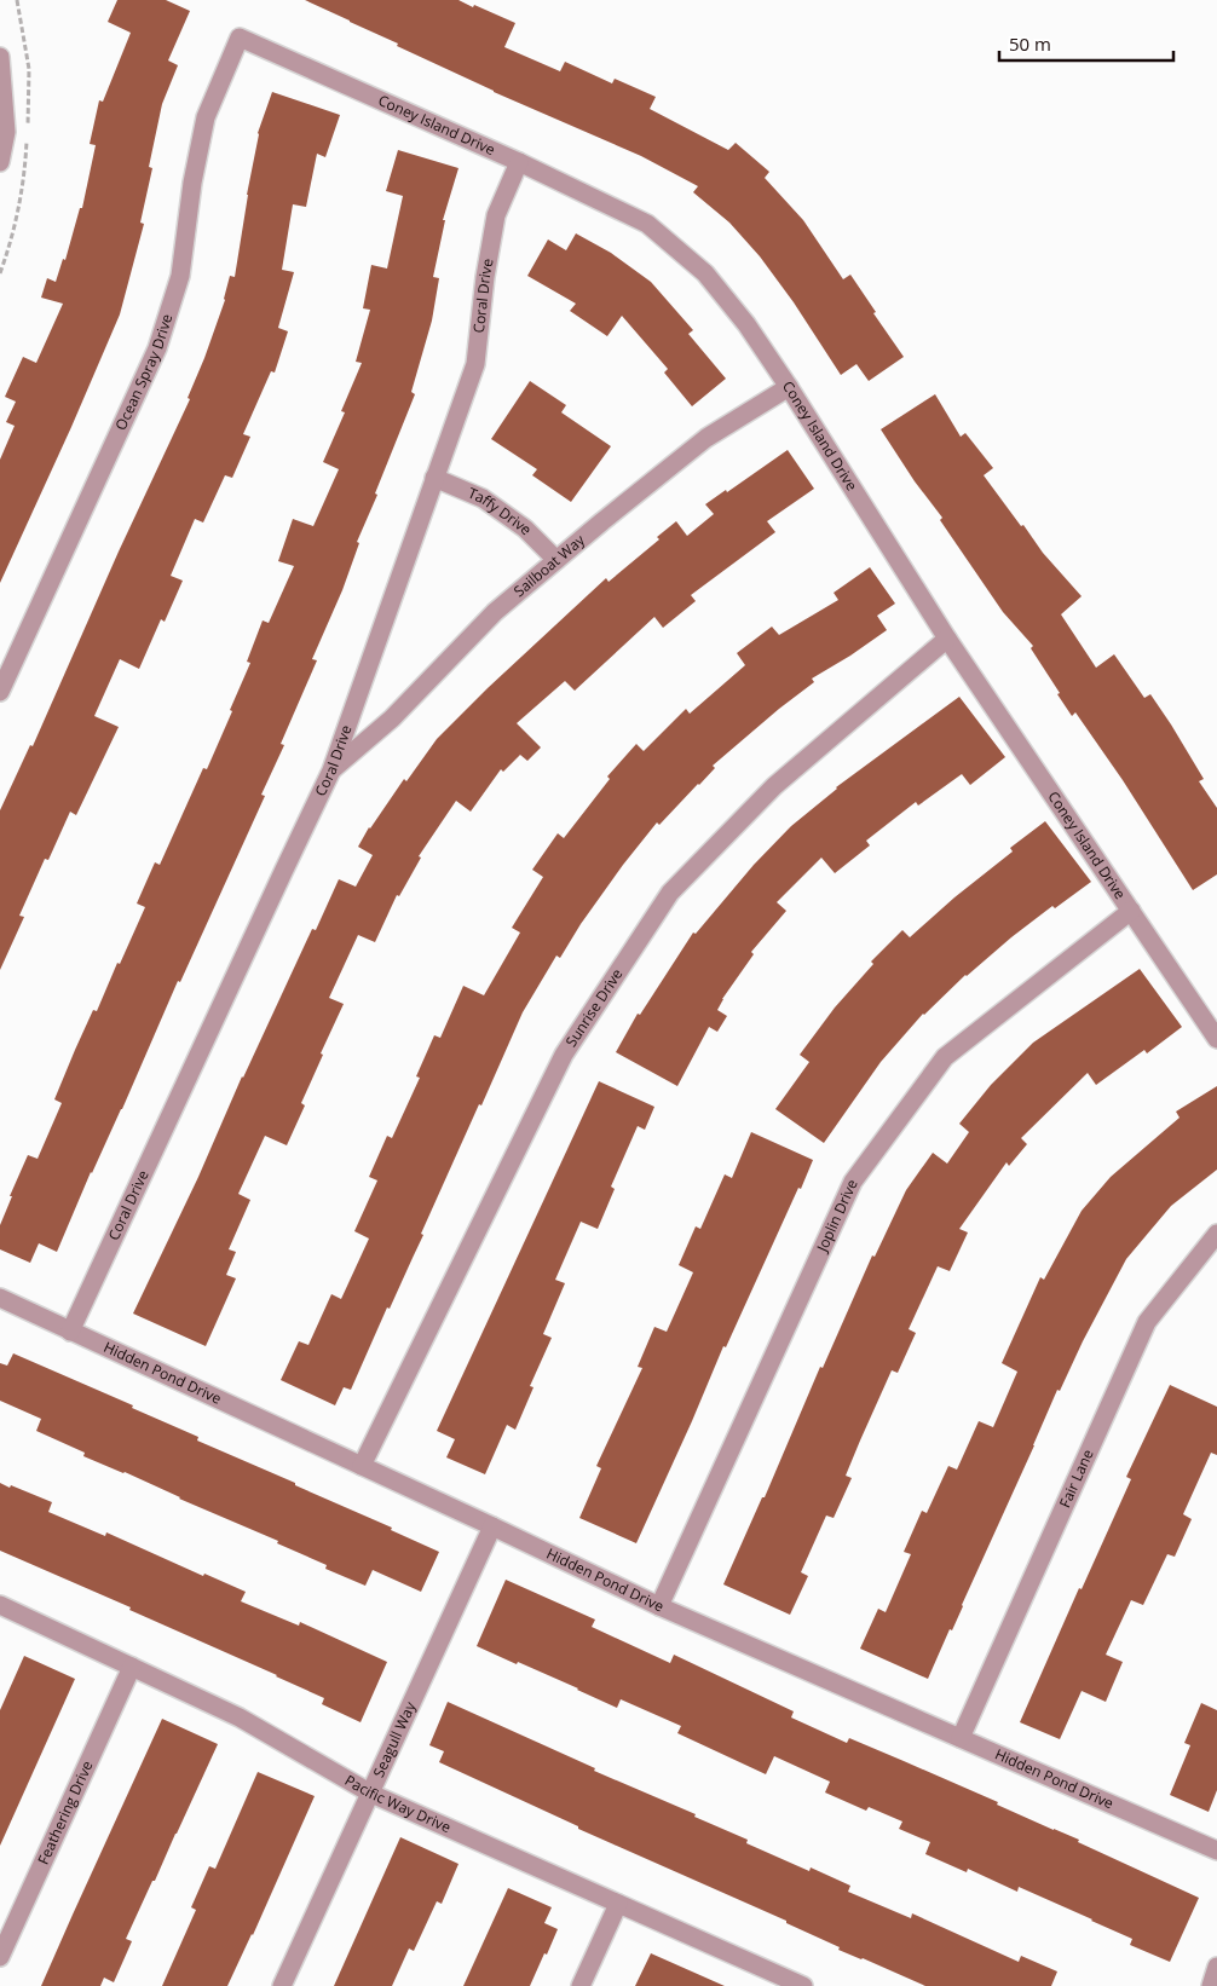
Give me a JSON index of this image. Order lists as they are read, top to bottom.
{
  "streets": {
    "street": [
      "Coney Island Drive",
      "Coral Drive",
      "Ocean Spray Drive",
      "Taffy Drive",
      "Sailboat Way",
      "Sunrise Drive",
      "Joplin Drive",
      "Hidden Pond Drive",
      "Fair Lane",
      "Seagull Way",
      "Pacific Way Drive",
      "Feathering Drive"
    ]
  },
  "crossings": [
    ["Coney Island Drive", "Coral Drive"],
    ["Coney Island Drive", "Ocean Spray Drive"],
    ["Coney Island Drive", "Sailboat Way"],
    ["Coney Island Drive", "Sunrise Drive"],
    ["Coney Island Drive", "Joplin Drive"],
    ["Coral Drive", "Taffy Drive"],
    ["Coral Drive", "Sailboat Way"],
    ["Coral Drive", "Hidden Pond Drive"],
    ["Taffy Drive", "Sailboat Way"],
    ["Sunrise Drive", "Hidden Pond Drive"],
    ["Joplin Drive", "Hidden Pond Drive"],
    ["Hidden Pond Drive", "Fair Lane"],
    ["Hidden Pond Drive", "Seagull Way"],
    ["Seagull Way", "Pacific Way Drive"],
    ["Pacific Way Drive", "Feathering Drive"]
  ],
  "scale_bar": "50 m"
}
